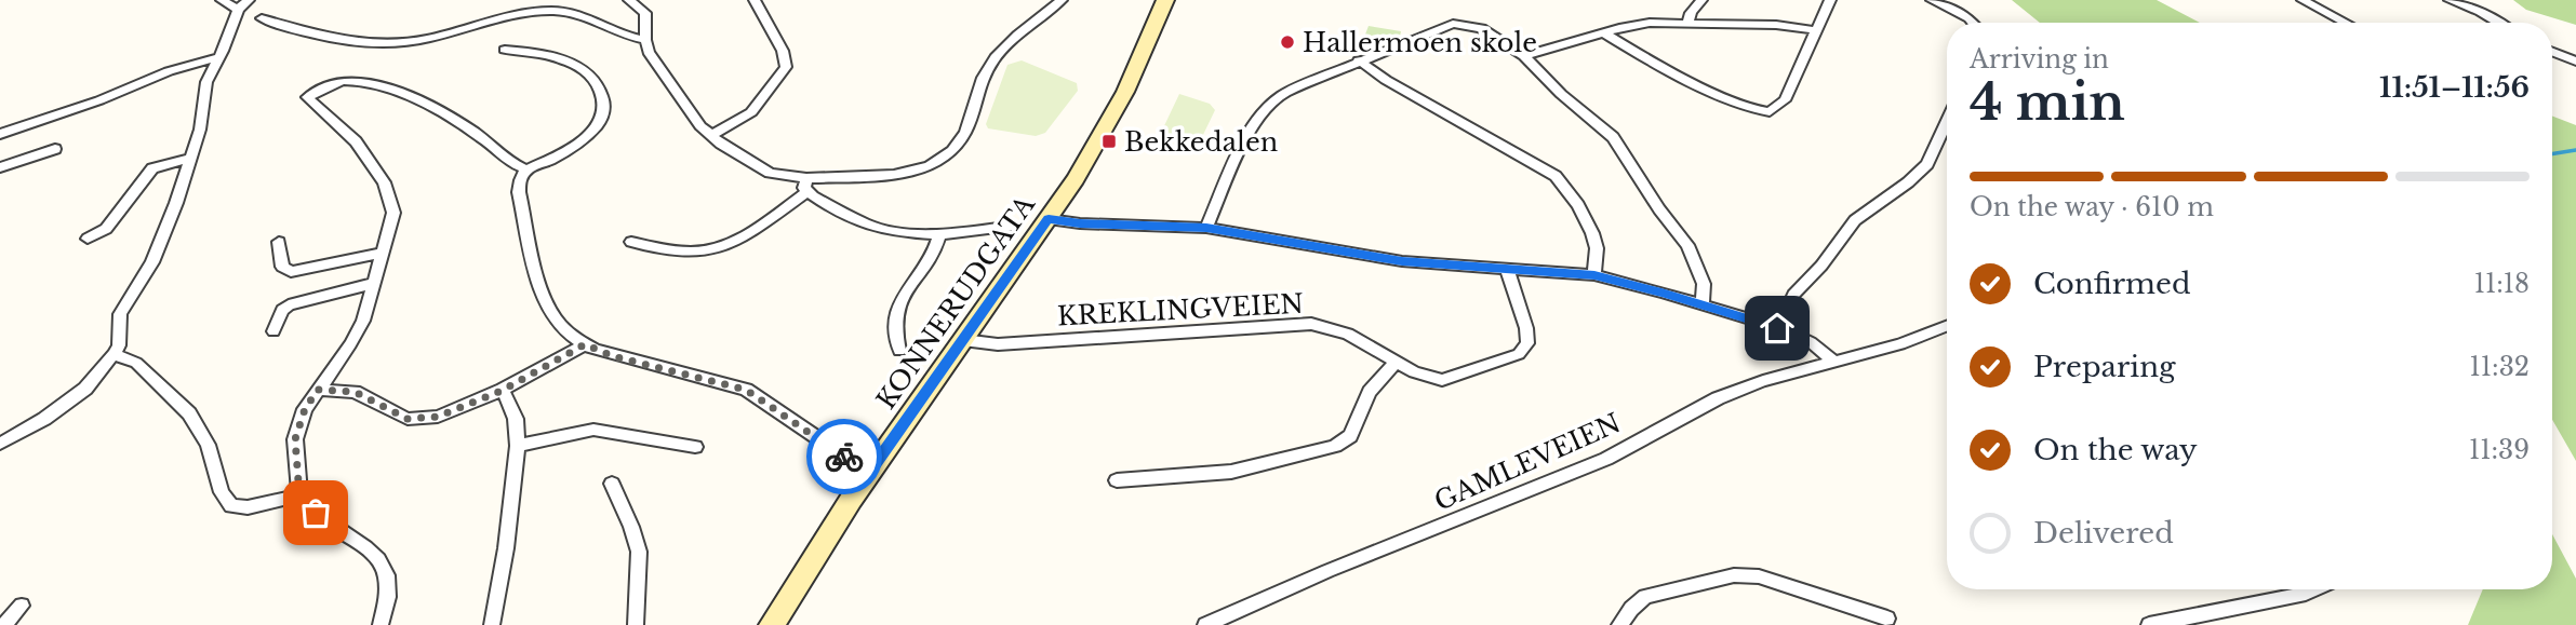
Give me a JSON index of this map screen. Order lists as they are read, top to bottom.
{
  "streets": {
    "main road": ["KONNERUDGATA"],
    "street": ["KREKLINGVEIEN", "GAMLEVEIEN"]
  },
  "crossings": [
    ["KONNERUDGATA", "KREKLINGVEIEN"]
  ],
  "places": {
    "other": ["Hallermoen skole"],
    "transit": ["Bekkedalen"]
  },
  "page": {
    "heading": ["4 min", "Arriving in", "11:51–11:56"],
    "bar": "On the way · 610 m",
    "list": [
      ["Confirmed", "11:18"],
      ["Preparing", "11:32"],
      ["On the way", "11:39"],
      "Delivered"
    ]
  }
}
